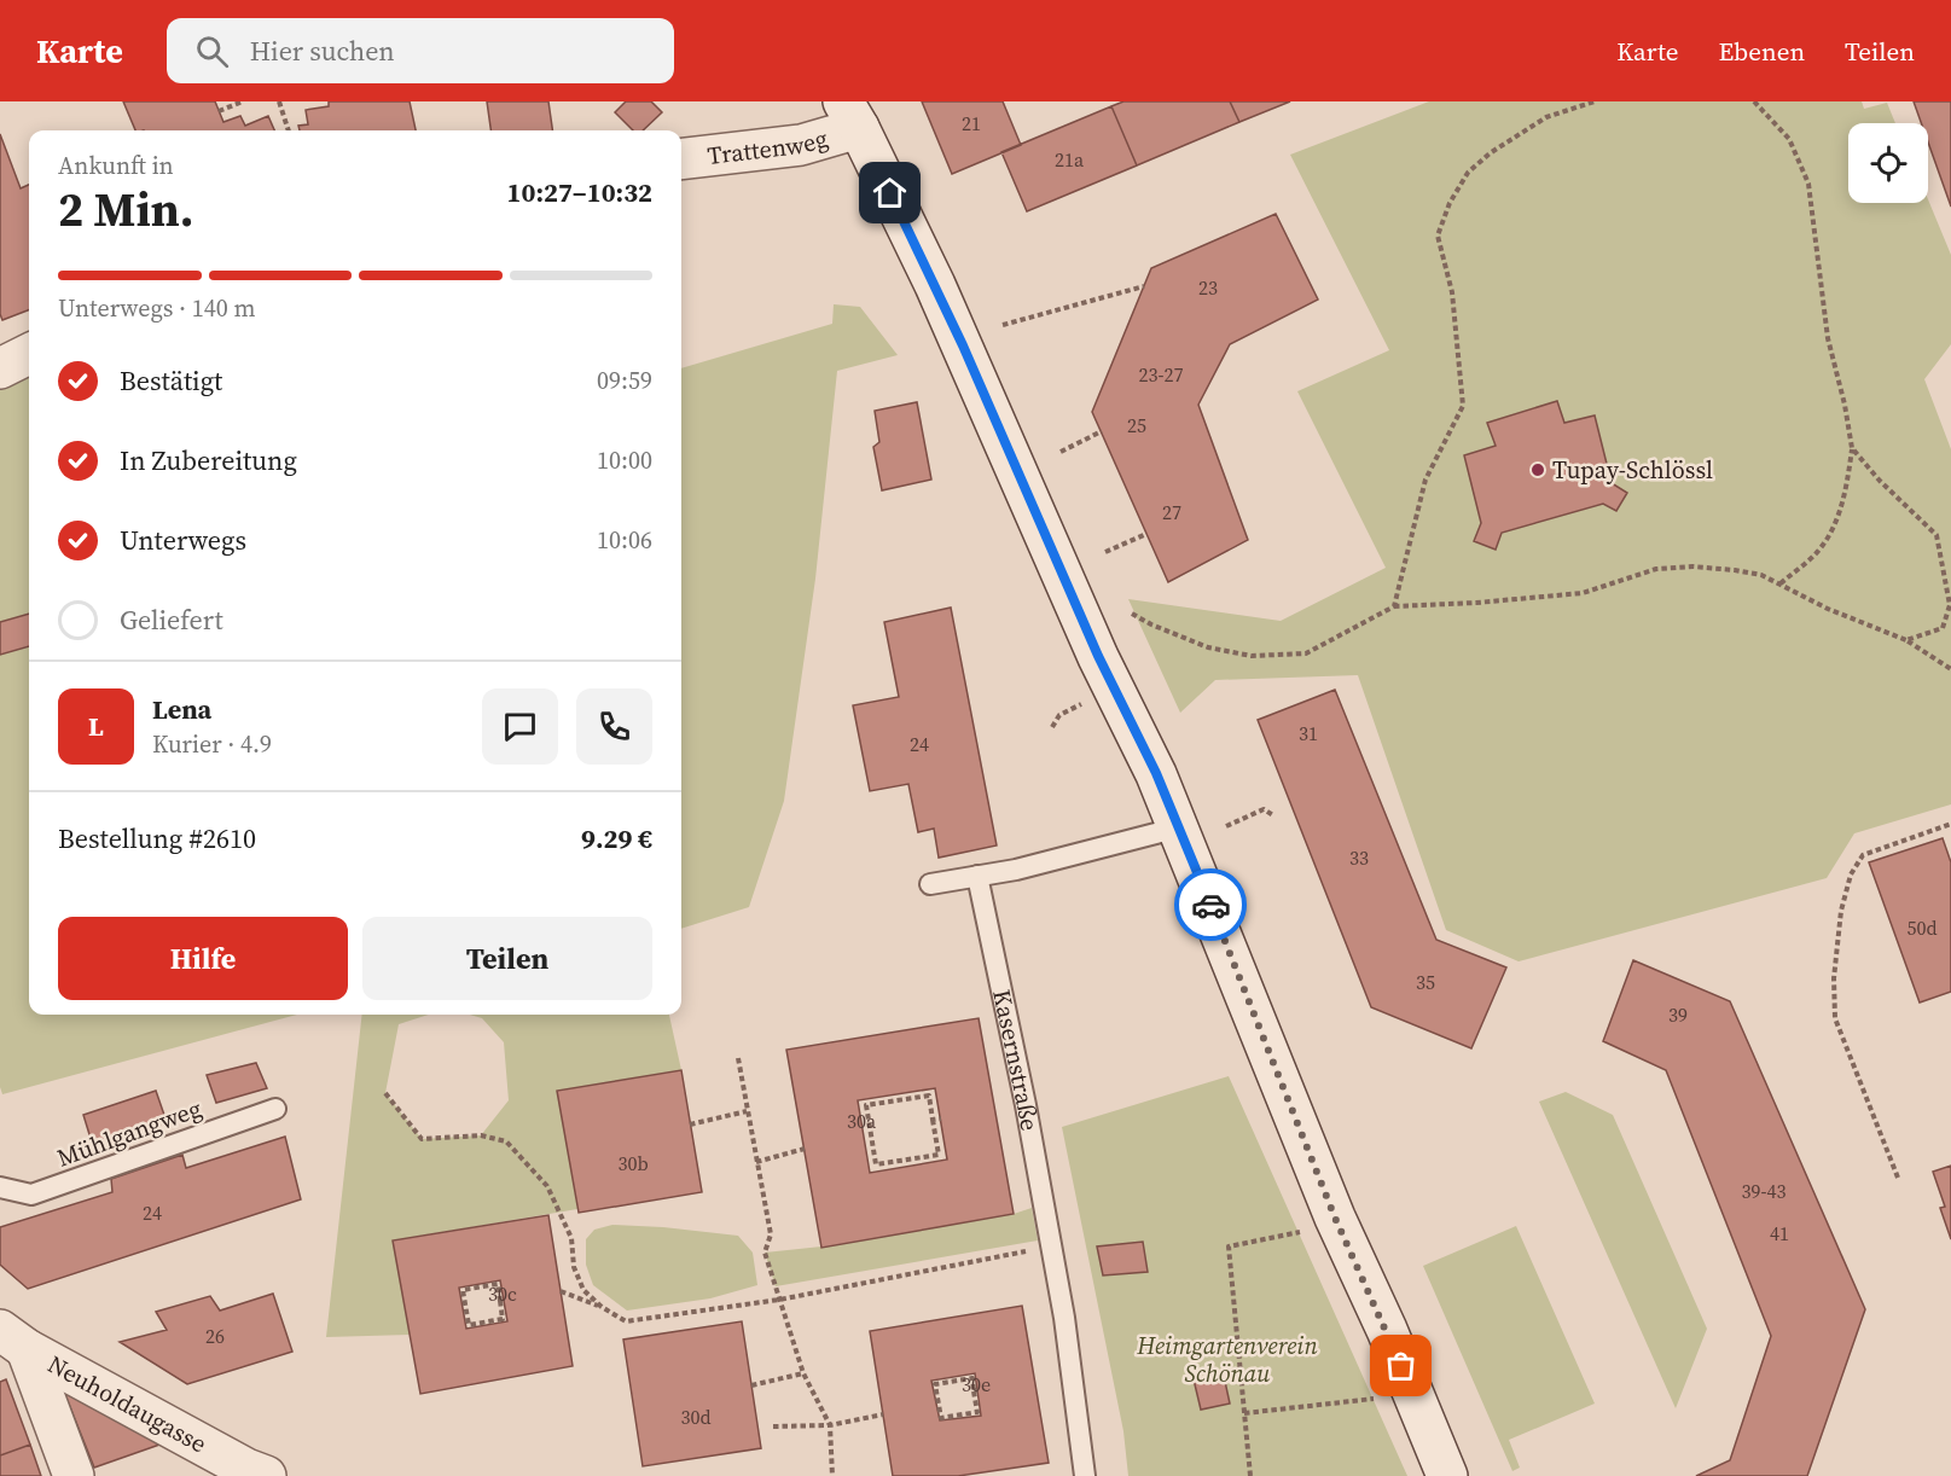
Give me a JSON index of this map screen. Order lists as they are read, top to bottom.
{
  "streets": {
    "street": ["Trattenweg", "Neuholdaugasse"],
    "lane": ["Kasernstraße", "Mühlgangweg"]
  },
  "parks": ["Heimgartenverein Schönau"],
  "places": ["Tupay-Schlössl"],
  "house_numbers": [
    "21",
    "21a",
    "23",
    "23-27",
    "25",
    "27",
    "31",
    "24",
    "33",
    "50d",
    "35",
    "39",
    "30a",
    "30b",
    "39-43",
    "24",
    "41",
    "30c",
    "26",
    "30e",
    "30d"
  ],
  "page": {
    "header": "Karte",
    "search": "Hier suchen",
    "nav": ["Karte", "Ebenen", "Teilen"],
    "heading": ["2 Min.", "Ankunft in", "10:27–10:32"],
    "panel": [
      "Lena",
      "Kurier · 4.9",
      "Bestellung #2610",
      "9.29 €"
    ],
    "bar": "Unterwegs · 140 m",
    "list": [
      ["Bestätigt", "09:59"],
      ["In Zubereitung", "10:00"],
      ["Unterwegs", "10:06"],
      "Geliefert"
    ],
    "round": "L",
    "buttons": ["Hilfe", "Teilen"]
  }
}
